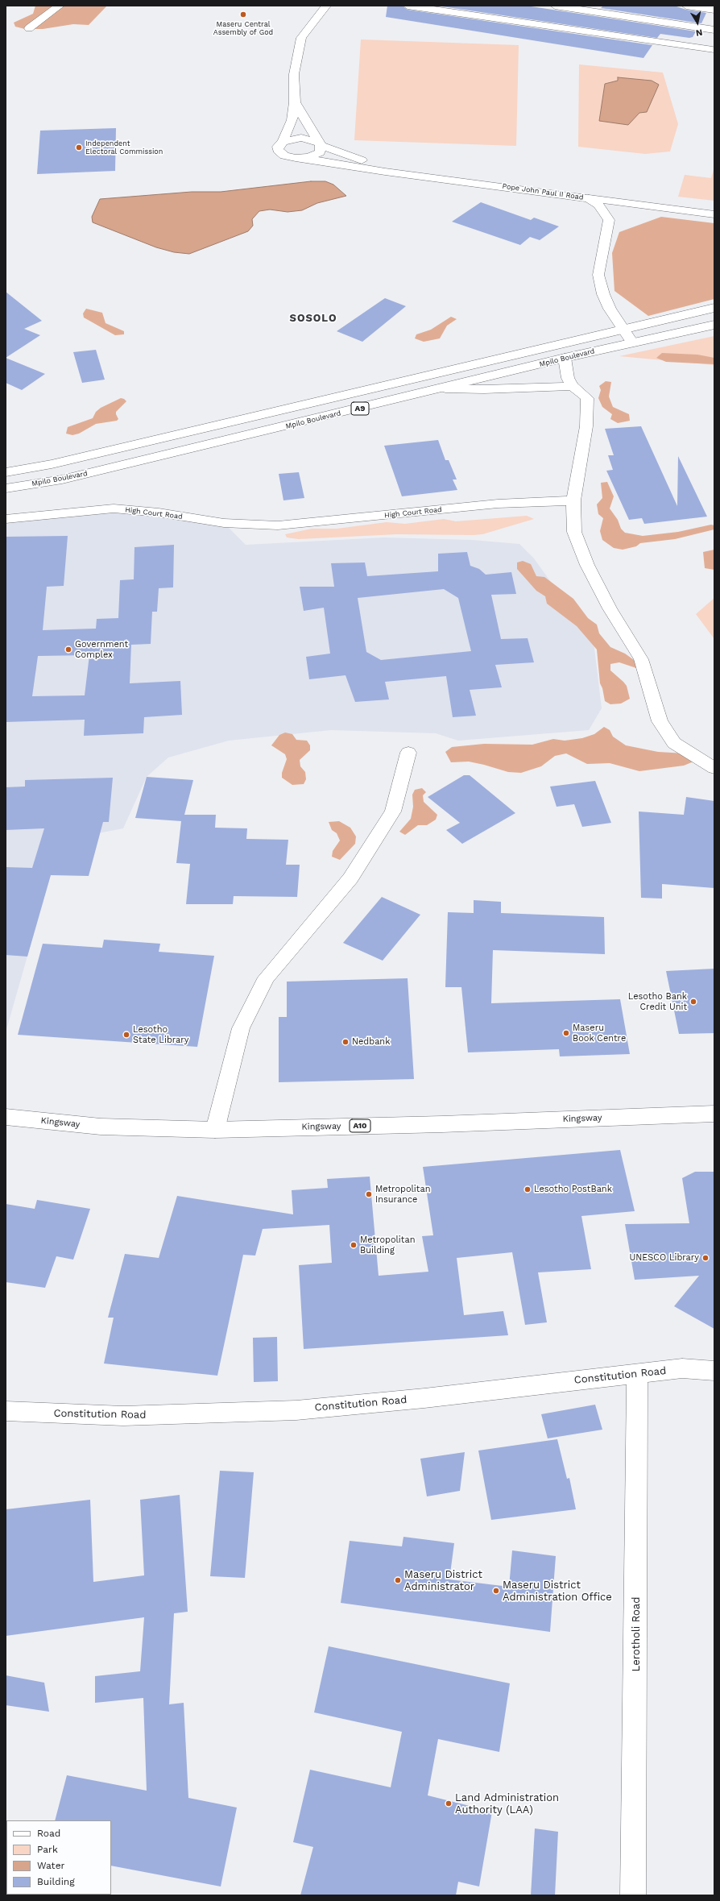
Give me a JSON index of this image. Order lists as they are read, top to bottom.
{
  "streets": {
    "main road": [
      "Pope John Paul II Road",
      "Mpilo Boulevard",
      "A9",
      "High Court Road",
      "Kingsway",
      "A10",
      "Constitution Road",
      "Lerotholi Road"
    ]
  },
  "crossings": [
    ["Pope John Paul II Road", "Mpilo Boulevard"],
    ["Constitution Road", "Lerotholi Road"]
  ],
  "districts": ["SOSOLO"],
  "places": [
    "Maseru Central Assembly of God",
    "Independent Electoral Commission",
    "Government Complex",
    "Lesotho Bank Credit Unit",
    "Maseru Book Centre",
    "Lesotho State Library",
    "Nedbank",
    "Lesotho PostBank",
    "Metropolitan Insurance",
    "Metropolitan Building",
    "UNESCO Library",
    "Maseru District Administrator",
    "Maseru District Administration Office",
    "Land Administration Authority (LAA)"
  ],
  "legend": [
    "Road",
    "Park",
    "Water",
    "Building"
  ],
  "north": "bottom"
}
